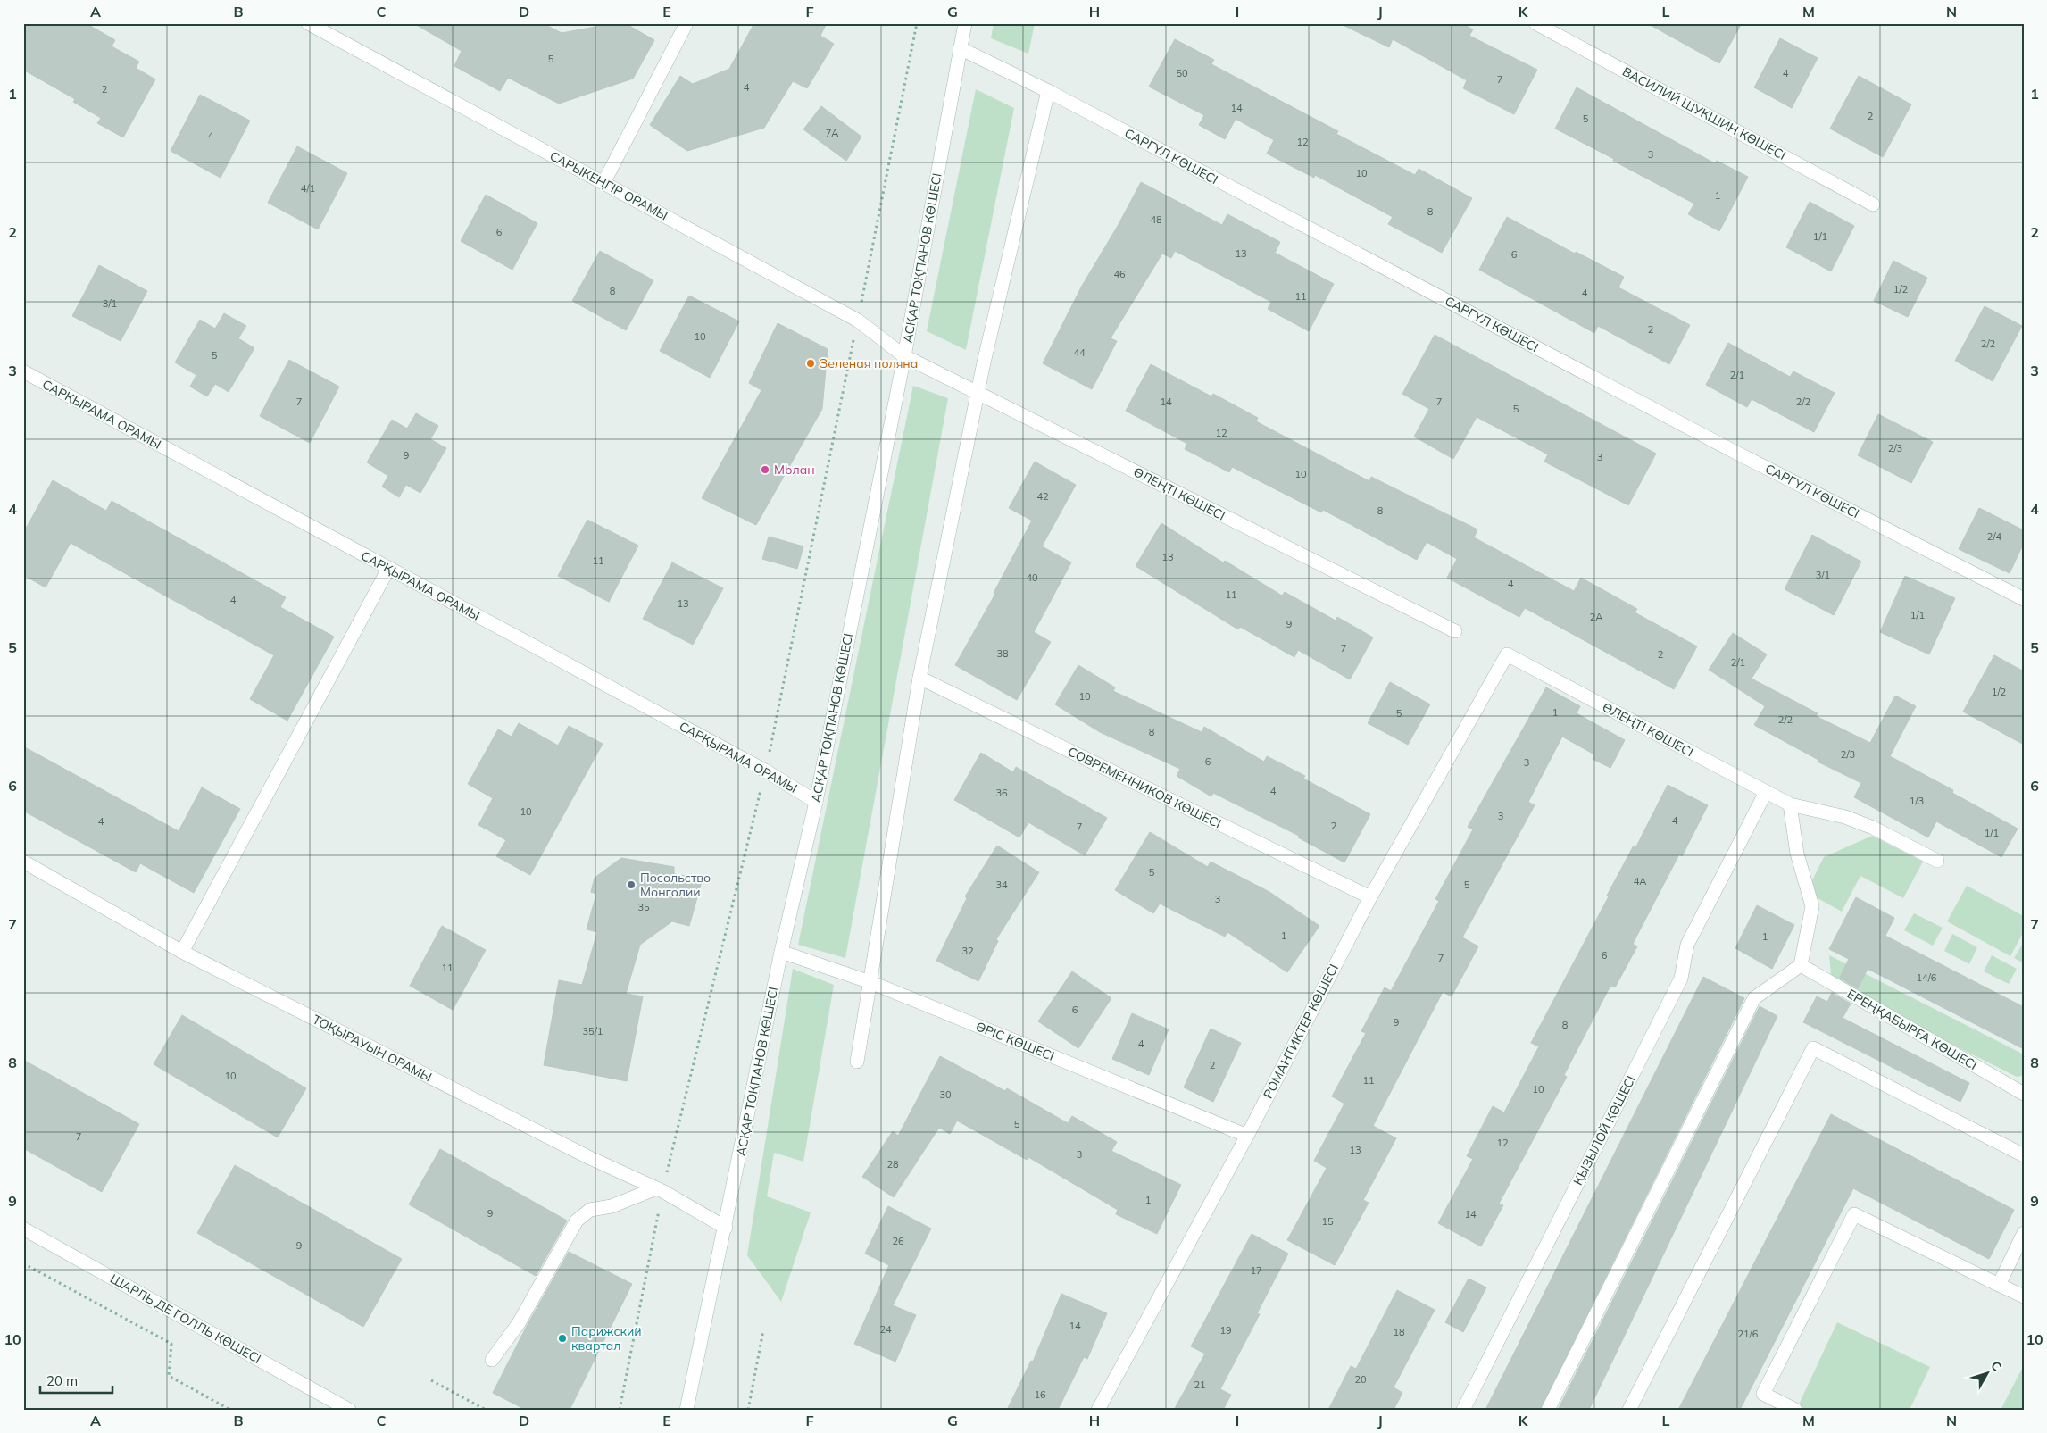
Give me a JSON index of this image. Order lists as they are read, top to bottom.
{
  "streets": {
    "street": [
      "ВАСИЛИЙ ШУКШИН КӨШЕСІ",
      "САРГҮЛ КӨШЕСІ",
      "САРЫКЕҢГІР ОРАМЫ",
      "АСҚАР ТОҚПАНОВ КӨШЕСІ",
      "САРҚЫРАМА ОРАМЫ",
      "ӨЛЕҢТІ КӨШЕСІ",
      "СОВРЕМЕННИКОВ КӨШЕСІ",
      "ЕРЕҢҚАБЫРҒА КӨШЕСІ",
      "РОМАНТИКТЕР КӨШЕСІ",
      "ӨРІС КӨШЕСІ",
      "ТОҚЫРАУЫН ОРАМЫ",
      "ҚЫЗЫЛОЙ КӨШЕСІ",
      "ШАРЛЬ ДЕ ГОЛЛЬ КӨШЕСІ"
    ]
  },
  "crossings": [
    ["САРГҮЛ КӨШЕСІ", "АСҚАР ТОҚПАНОВ КӨШЕСІ"],
    ["САРЫКЕҢГІР ОРАМЫ", "АСҚАР ТОҚПАНОВ КӨШЕСІ"],
    ["САРЫКЕҢГІР ОРАМЫ", "ӨЛЕҢТІ КӨШЕСІ"],
    ["АСҚАР ТОҚПАНОВ КӨШЕСІ", "САРҚЫРАМА ОРАМЫ"],
    ["АСҚАР ТОҚПАНОВ КӨШЕСІ", "ӨЛЕҢТІ КӨШЕСІ"],
    ["АСҚАР ТОҚПАНОВ КӨШЕСІ", "ӨРІС КӨШЕСІ"],
    ["АСҚАР ТОҚПАНОВ КӨШЕСІ", "ТОҚЫРАУЫН ОРАМЫ"],
    ["ӨЛЕҢТІ КӨШЕСІ", "РОМАНТИКТЕР КӨШЕСІ"],
    ["ӨЛЕҢТІ КӨШЕСІ", "ҚЫЗЫЛОЙ КӨШЕСІ"],
    ["СОВРЕМЕННИКОВ КӨШЕСІ", "РОМАНТИКТЕР КӨШЕСІ"],
    ["РОМАНТИКТЕР КӨШЕСІ", "ӨРІС КӨШЕСІ"]
  ],
  "places": [
    "Зеленая поляна",
    "Мbлан",
    "Посольство Монголии",
    "Парижский квартал"
  ],
  "house_numbers": [
    "5",
    "50",
    "4",
    "7",
    "4",
    "2",
    "14",
    "2",
    "5",
    "7А",
    "4",
    "12",
    "3",
    "10",
    "4/1",
    "1",
    "8",
    "48",
    "6",
    "1/1",
    "13",
    "6",
    "46",
    "1/2",
    "8",
    "4",
    "11",
    "3/1",
    "2",
    "10",
    "2/2",
    "44",
    "5",
    "2/1",
    "7",
    "14",
    "7",
    "2/2",
    "5",
    "12",
    "2/3",
    "9",
    "3",
    "10",
    "42",
    "8",
    "2/4",
    "13",
    "11",
    "3/1",
    "40",
    "4",
    "11",
    "4",
    "13",
    "1/1",
    "2А",
    "9",
    "7",
    "38",
    "2",
    "2/1",
    "1/2",
    "10",
    "1",
    "5",
    "2/2",
    "8",
    "2/3",
    "6",
    "3",
    "4",
    "36",
    "1/3",
    "10",
    "3",
    "4",
    "4",
    "2",
    "7",
    "1/1",
    "5",
    "4А",
    "34",
    "5",
    "3",
    "35",
    "1",
    "1",
    "32",
    "6",
    "7",
    "11",
    "14/6",
    "6",
    "9",
    "8",
    "35/1",
    "4",
    "2",
    "10",
    "11",
    "10",
    "30",
    "5",
    "7",
    "12",
    "13",
    "3",
    "28",
    "1",
    "9",
    "14",
    "15",
    "26",
    "9",
    "17",
    "14",
    "24",
    "19",
    "18",
    "21/6",
    "20",
    "21",
    "16"
  ],
  "scale_bar": "20 m",
  "north": "top right",
  "grid": {
    "columns": [
      "A",
      "B",
      "C",
      "D",
      "E",
      "F",
      "G",
      "H",
      "I",
      "J",
      "K",
      "L",
      "M",
      "N"
    ],
    "rows": [
      "1",
      "2",
      "3",
      "4",
      "5",
      "6",
      "7",
      "8",
      "9",
      "10"
    ]
  }
}
